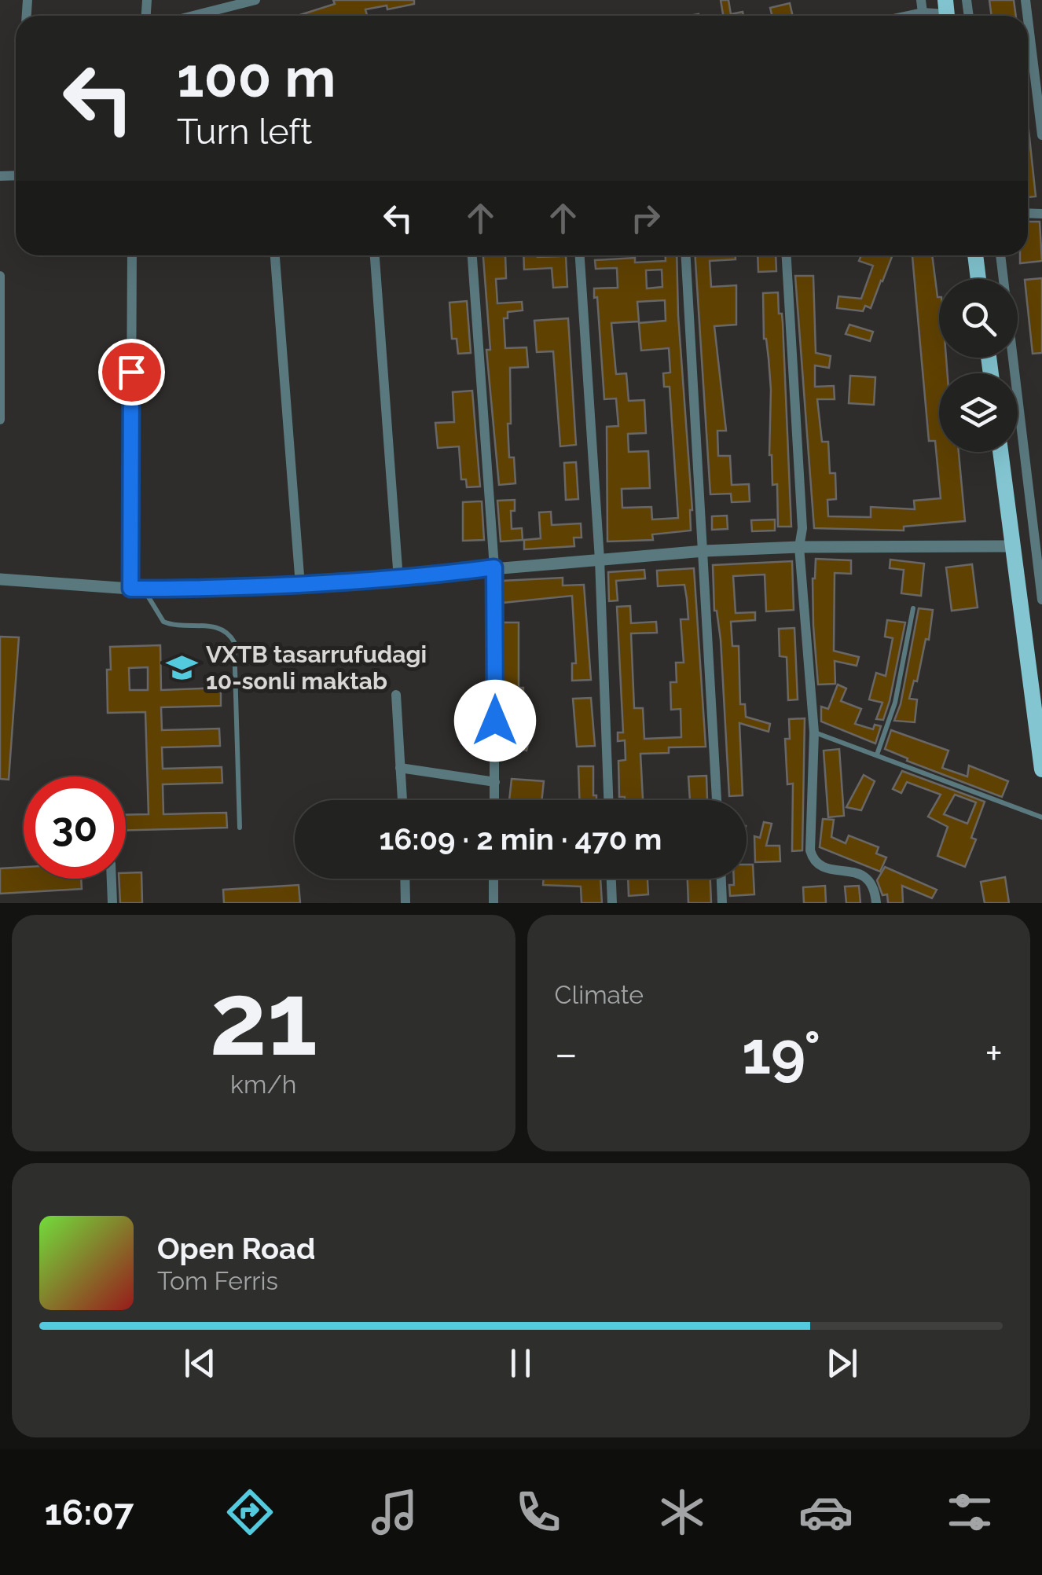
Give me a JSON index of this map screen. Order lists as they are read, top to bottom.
{
  "places": {
    "school or university": ["VXTB tasarrufudagi 10-sonli maktab"]
  },
  "page": {
    "turn": ["100 m", "Turn left"],
    "limit": "30",
    "trip": "16:09 · 2 min · 470 m",
    "tile": [
      ["21", "km/h"],
      "Climate"
    ],
    "heat": ["−", "19°", "+"],
    "song": ["Open Road", "Tom Ferris"],
    "tabs": "16:07"
  }
}
